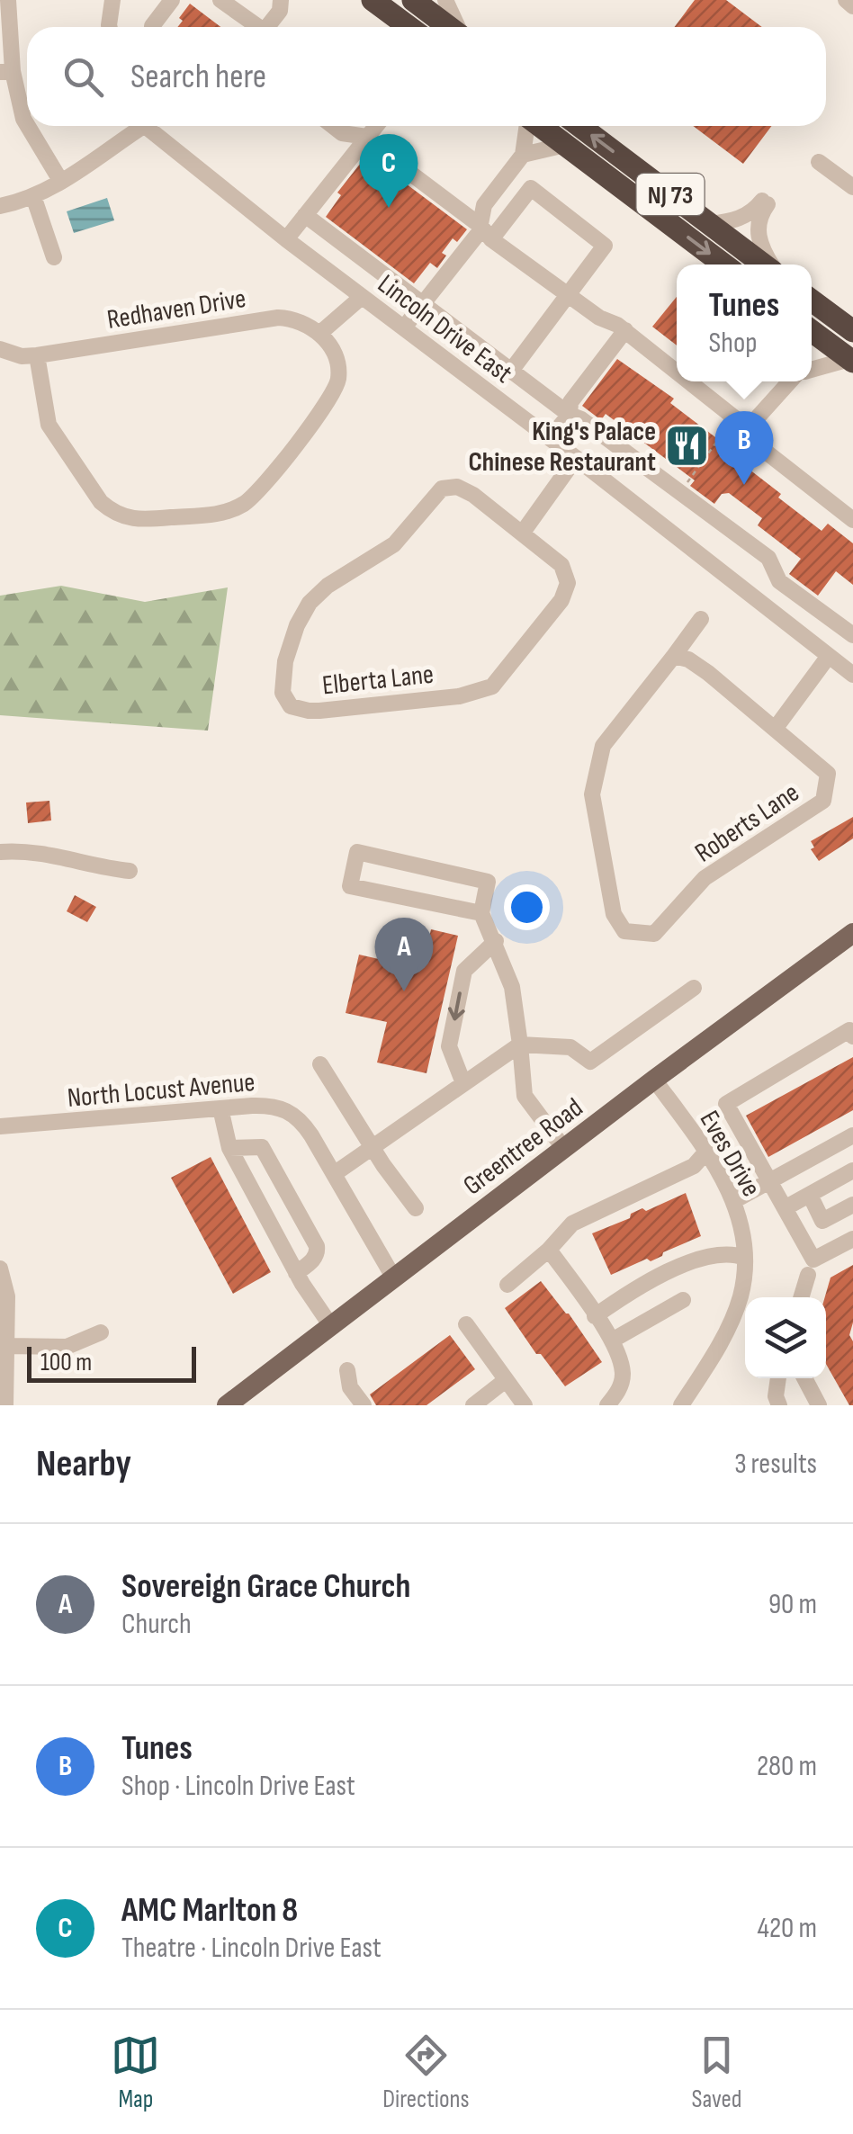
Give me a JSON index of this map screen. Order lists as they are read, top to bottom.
{
  "streets": {
    "highway": ["NJ 73"],
    "main road": ["Greentree Road"],
    "street": [
      "Redhaven Drive",
      "Lincoln Drive East",
      "Elberta Lane",
      "Roberts Lane",
      "North Locust Avenue",
      "Eves Drive"
    ]
  },
  "crossings": [
    ["North Locust Avenue", "Greentree Road"],
    ["Greentree Road", "Eves Drive"]
  ],
  "places": {
    "restaurant": ["King's Palace Chinese Restaurant"]
  },
  "scale_bar": "100 m",
  "page": {
    "search": "Search here",
    "pins": ["C", "B", "A"],
    "popup": ["Tunes", "Shop"],
    "scale": "100 m",
    "heading": ["Nearby", "3 results"],
    "list": [
      {
        "mark": "A",
        "name": "Sovereign Grace Church",
        "note": "Church",
        "value": "90 m"
      },
      {
        "mark": "B",
        "name": "Tunes",
        "note": "Shop · Lincoln Drive East",
        "value": "280 m"
      },
      {
        "mark": "C",
        "name": "AMC Marlton 8",
        "note": "Theatre · Lincoln Drive East",
        "value": "420 m"
      }
    ],
    "nav": ["Map", "Directions", "Saved"]
  }
}
